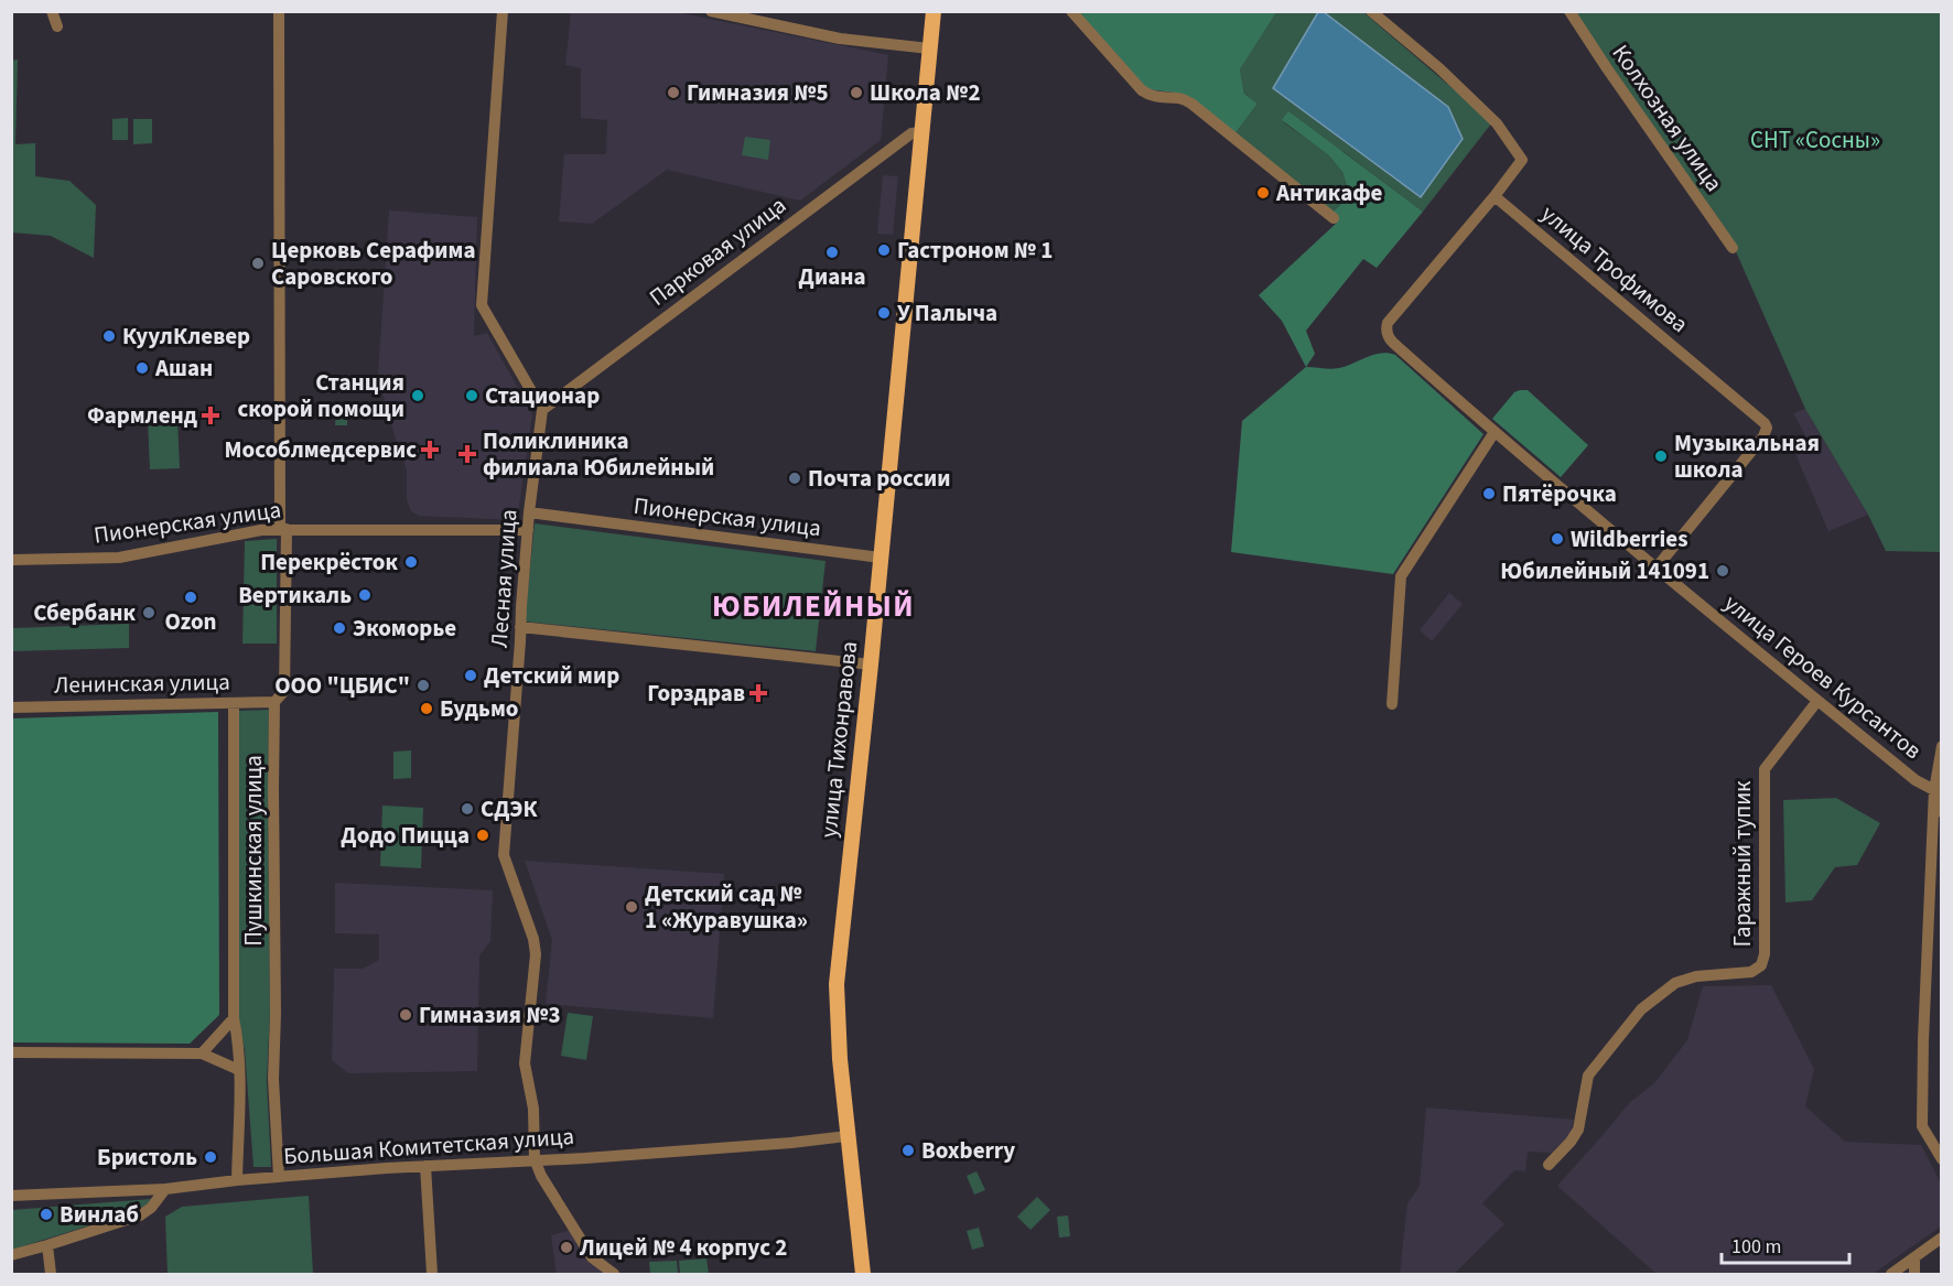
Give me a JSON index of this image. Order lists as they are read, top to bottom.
{
  "streets": {
    "main road": ["улица Тихонравова"],
    "street": [
      "Колхозная улица",
      "Парковая улица",
      "улица Трофимова",
      "Пионерская улица",
      "Лесная улица",
      "улица Героев Курсантов",
      "Ленинская улица",
      "Пушкинская улица",
      "Гаражный тупик",
      "Большая Комитетская улица"
    ]
  },
  "crossings": [
    ["Парковая улица", "Лесная улица"],
    ["Парковая улица", "улица Тихонравова"],
    ["улица Трофимова", "улица Героев Курсантов"],
    ["Пионерская улица", "Лесная улица"],
    ["Пионерская улица", "улица Тихонравова"],
    ["Пионерская улица", "Пушкинская улица"],
    ["Лесная улица", "Большая Комитетская улица"],
    ["улица Героев Курсантов", "Гаражный тупик"],
    ["Ленинская улица", "Пушкинская улица"],
    ["улица Тихонравова", "Большая Комитетская улица"],
    ["Пушкинская улица", "Большая Комитетская улица"]
  ],
  "districts": ["ЮБИЛЕЙНЫЙ"],
  "parks": ["СНТ «Сосны»"],
  "places": {
    "other": [
      "Гимназия №5",
      "Школа №2",
      "Антикафе",
      "Гастроном № 1",
      "Диана",
      "Церковь Серафима Саровского",
      "У Палыча",
      "КуулКлевер",
      "Ашан",
      "Станция скорой помощи",
      "Стационар",
      "Музыкальная школа",
      "Почта россии",
      "Пятёрочка",
      "Wildberries",
      "Перекрёсток",
      "Юбилейный 141091",
      "Вертикаль",
      "Ozon",
      "Сбербанк",
      "Экоморье",
      "Детский мир",
      "ООО \"ЦБИС\"",
      "Будьмо",
      "СДЭК",
      "Додо Пицца",
      "Детский сад № 1 «Журавушка»",
      "Гимназия №3",
      "Boxberry",
      "Бристоль",
      "Винлаб",
      "Лицей № 4 корпус 2"
    ],
    "health": [
      "Фармленд",
      "Мособлмедсервис",
      "Поликлиника филиала Юбилейный",
      "Горздрав"
    ]
  },
  "scale_bar": "100 m"
}
